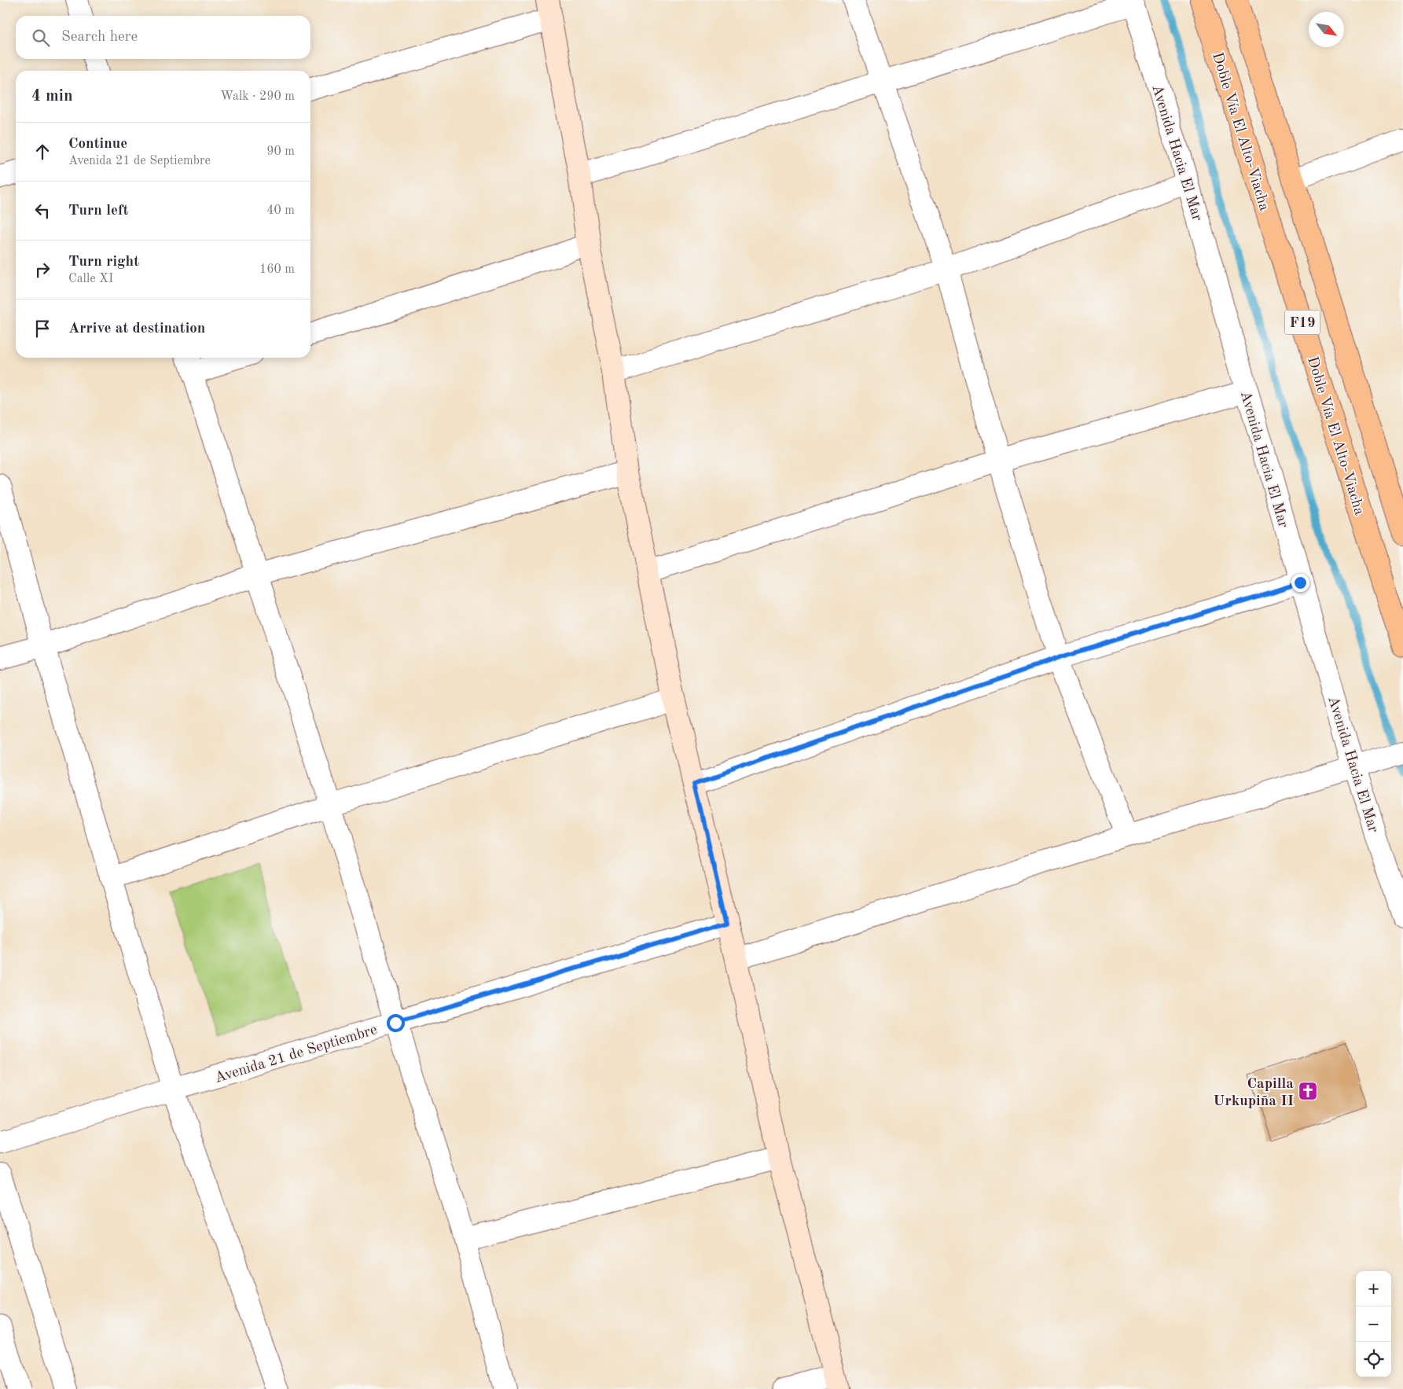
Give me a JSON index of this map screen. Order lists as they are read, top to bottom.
{
  "streets": {
    "highway": ["Doble Vía El Alto-Viacha", "F19"],
    "street": ["Avenida Hacia El Mar", "Avenida 21 de Septiembre"]
  },
  "places": {
    "church": ["Capilla Urkupiña II"]
  },
  "north": "bottom right",
  "page": {
    "search": "Search here",
    "heading": ["4 min", "Walk · 290 m"],
    "list": [
      ["Continue", "Avenida 21 de Septiembre", "90 m"],
      ["Turn left", "40 m"],
      ["Turn right", "Calle XI", "160 m"],
      "Arrive at destination"
    ],
    "map_buttons": ["+", "−"]
  }
}
